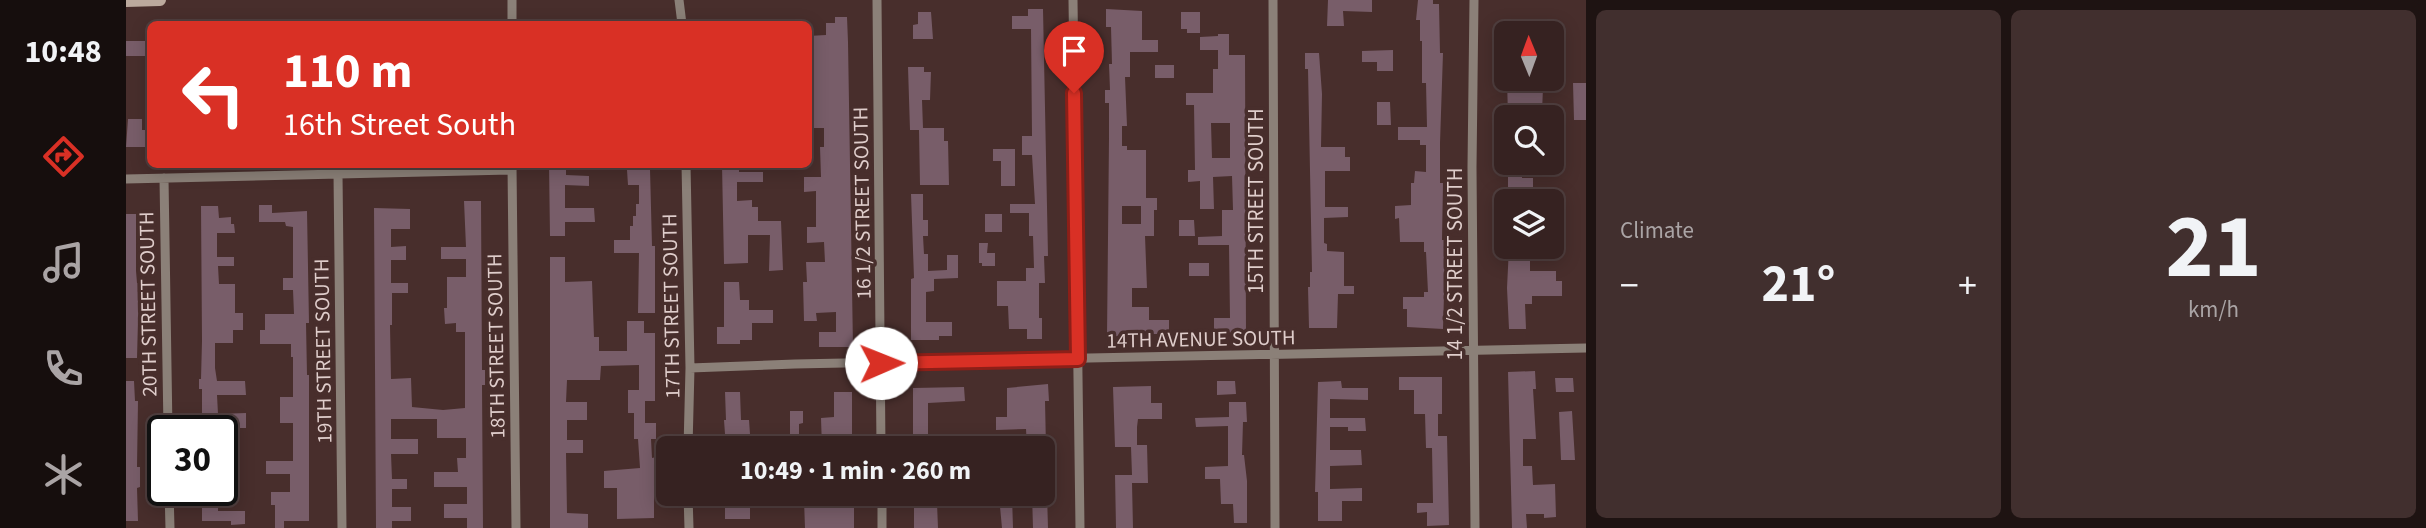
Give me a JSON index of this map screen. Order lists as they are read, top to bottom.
{
  "streets": {
    "street": [
      "15TH STREET SOUTH",
      "16 1/2 STREET SOUTH",
      "14 1/2 STREET SOUTH",
      "20TH STREET SOUTH",
      "17TH STREET SOUTH",
      "14TH AVENUE SOUTH",
      "18TH STREET SOUTH",
      "19TH STREET SOUTH"
    ]
  },
  "crossings": [
    ["15TH STREET SOUTH", "14TH AVENUE SOUTH"],
    ["16 1/2 STREET SOUTH", "14TH AVENUE SOUTH"],
    ["14 1/2 STREET SOUTH", "14TH AVENUE SOUTH"],
    ["17TH STREET SOUTH", "14TH AVENUE SOUTH"]
  ],
  "north": "top",
  "page": {
    "tabs": "10:48",
    "tile": [
      "Climate",
      ["21", "km/h"]
    ],
    "turn": ["110 m", "16th Street South"],
    "heat": ["−", "21°", "+"],
    "limit": "30",
    "trip": "10:49 · 1 min · 260 m"
  }
}
